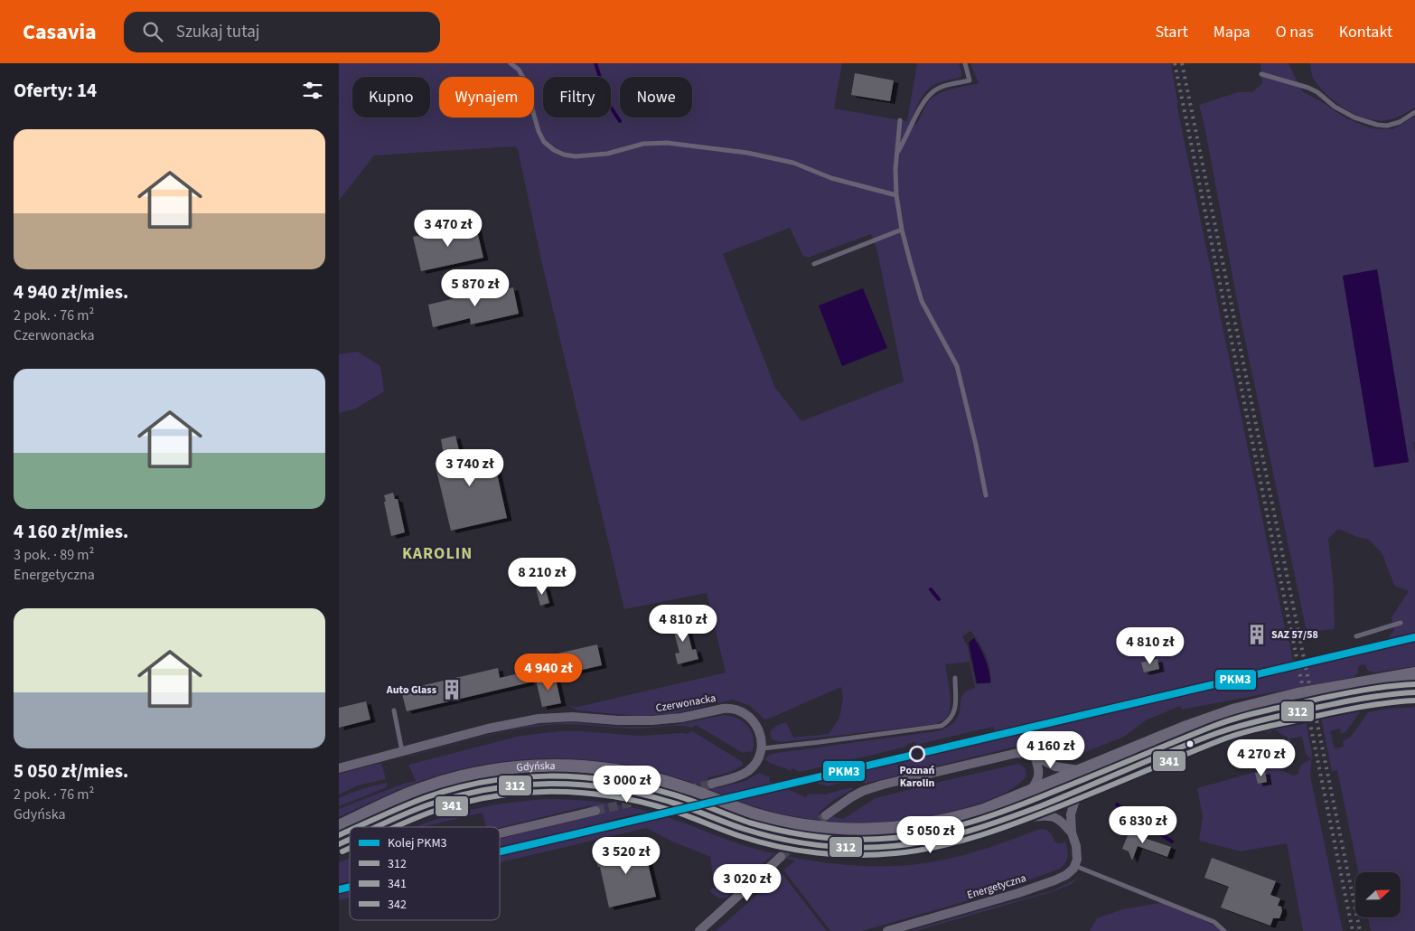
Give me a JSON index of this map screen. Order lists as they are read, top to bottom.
{
  "streets": {
    "main road": ["Gdyńska"],
    "street": ["Czerwonacka", "Energetyczna"]
  },
  "districts": ["KAROLIN"],
  "places": {
    "building": ["SAZ 57/58", "Auto Glass"],
    "other": ["Poznań Karolin"]
  },
  "lines": [
    "rail line PKM3",
    "transit line 342",
    "transit line 312",
    "transit line 341"
  ],
  "legend": [
    "Kolej PKM3",
    "312",
    "341",
    "342"
  ],
  "north": "right",
  "page": {
    "header": "Casavia",
    "search": "Szukaj tutaj",
    "nav": [
      "Start",
      "Mapa",
      "O nas",
      "Kontakt"
    ],
    "heading": "Oferty: 14",
    "chip": [
      "Kupno",
      "Wynajem",
      "Filtry",
      "Nowe"
    ],
    "list": [
      {
        "name": "4 940 zł/mies.",
        "note": "2 pok. · 76 m² · Czerwonacka"
      },
      {
        "name": "4 160 zł/mies.",
        "note": "3 pok. · 89 m² · Energetyczna"
      },
      {
        "name": "5 050 zł/mies.",
        "note": "2 pok. · 76 m² · Gdyńska"
      }
    ],
    "price": [
      "3 470 zł",
      "5 870 zł",
      "3 740 zł",
      "8 210 zł",
      "4 810 zł",
      "4 810 zł",
      "4 940 zł",
      "4 160 zł",
      "4 270 zł",
      "3 000 zł",
      "6 830 zł",
      "5 050 zł",
      "3 520 zł",
      "3 020 zł"
    ]
  }
}
